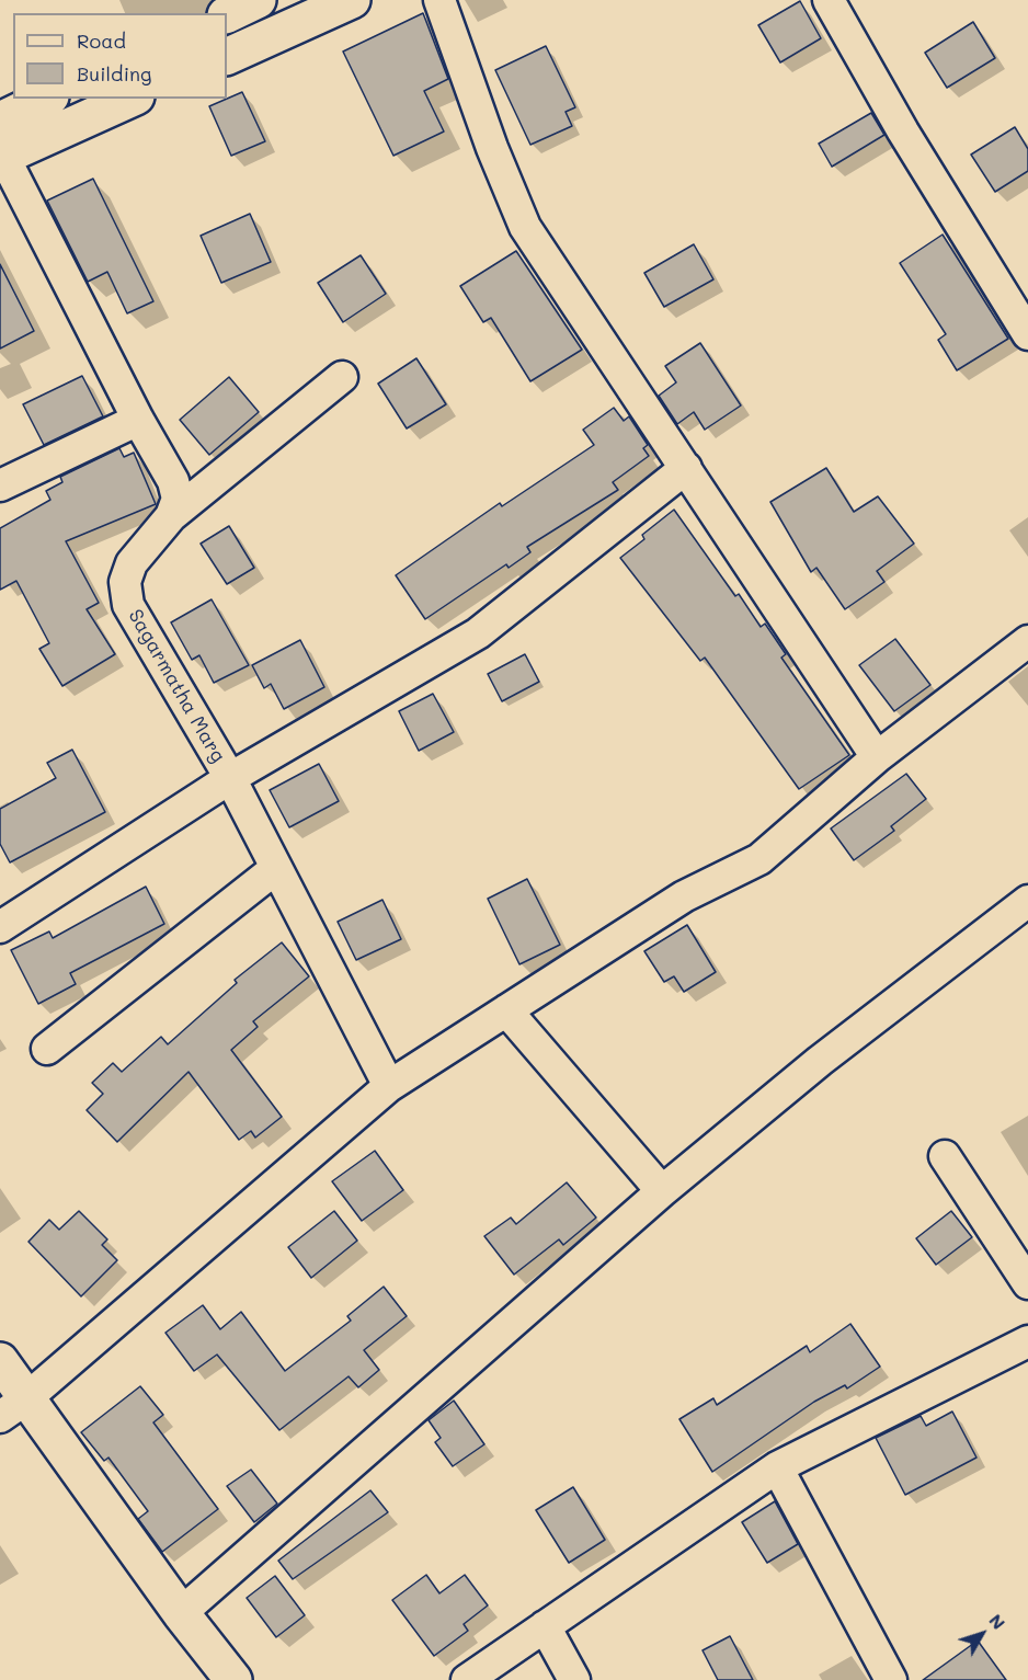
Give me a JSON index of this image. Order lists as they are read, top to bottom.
{
  "streets": {
    "street": ["Sagarmatha Marg"]
  },
  "legend": ["Road", "Building"],
  "north": "top right"
}
